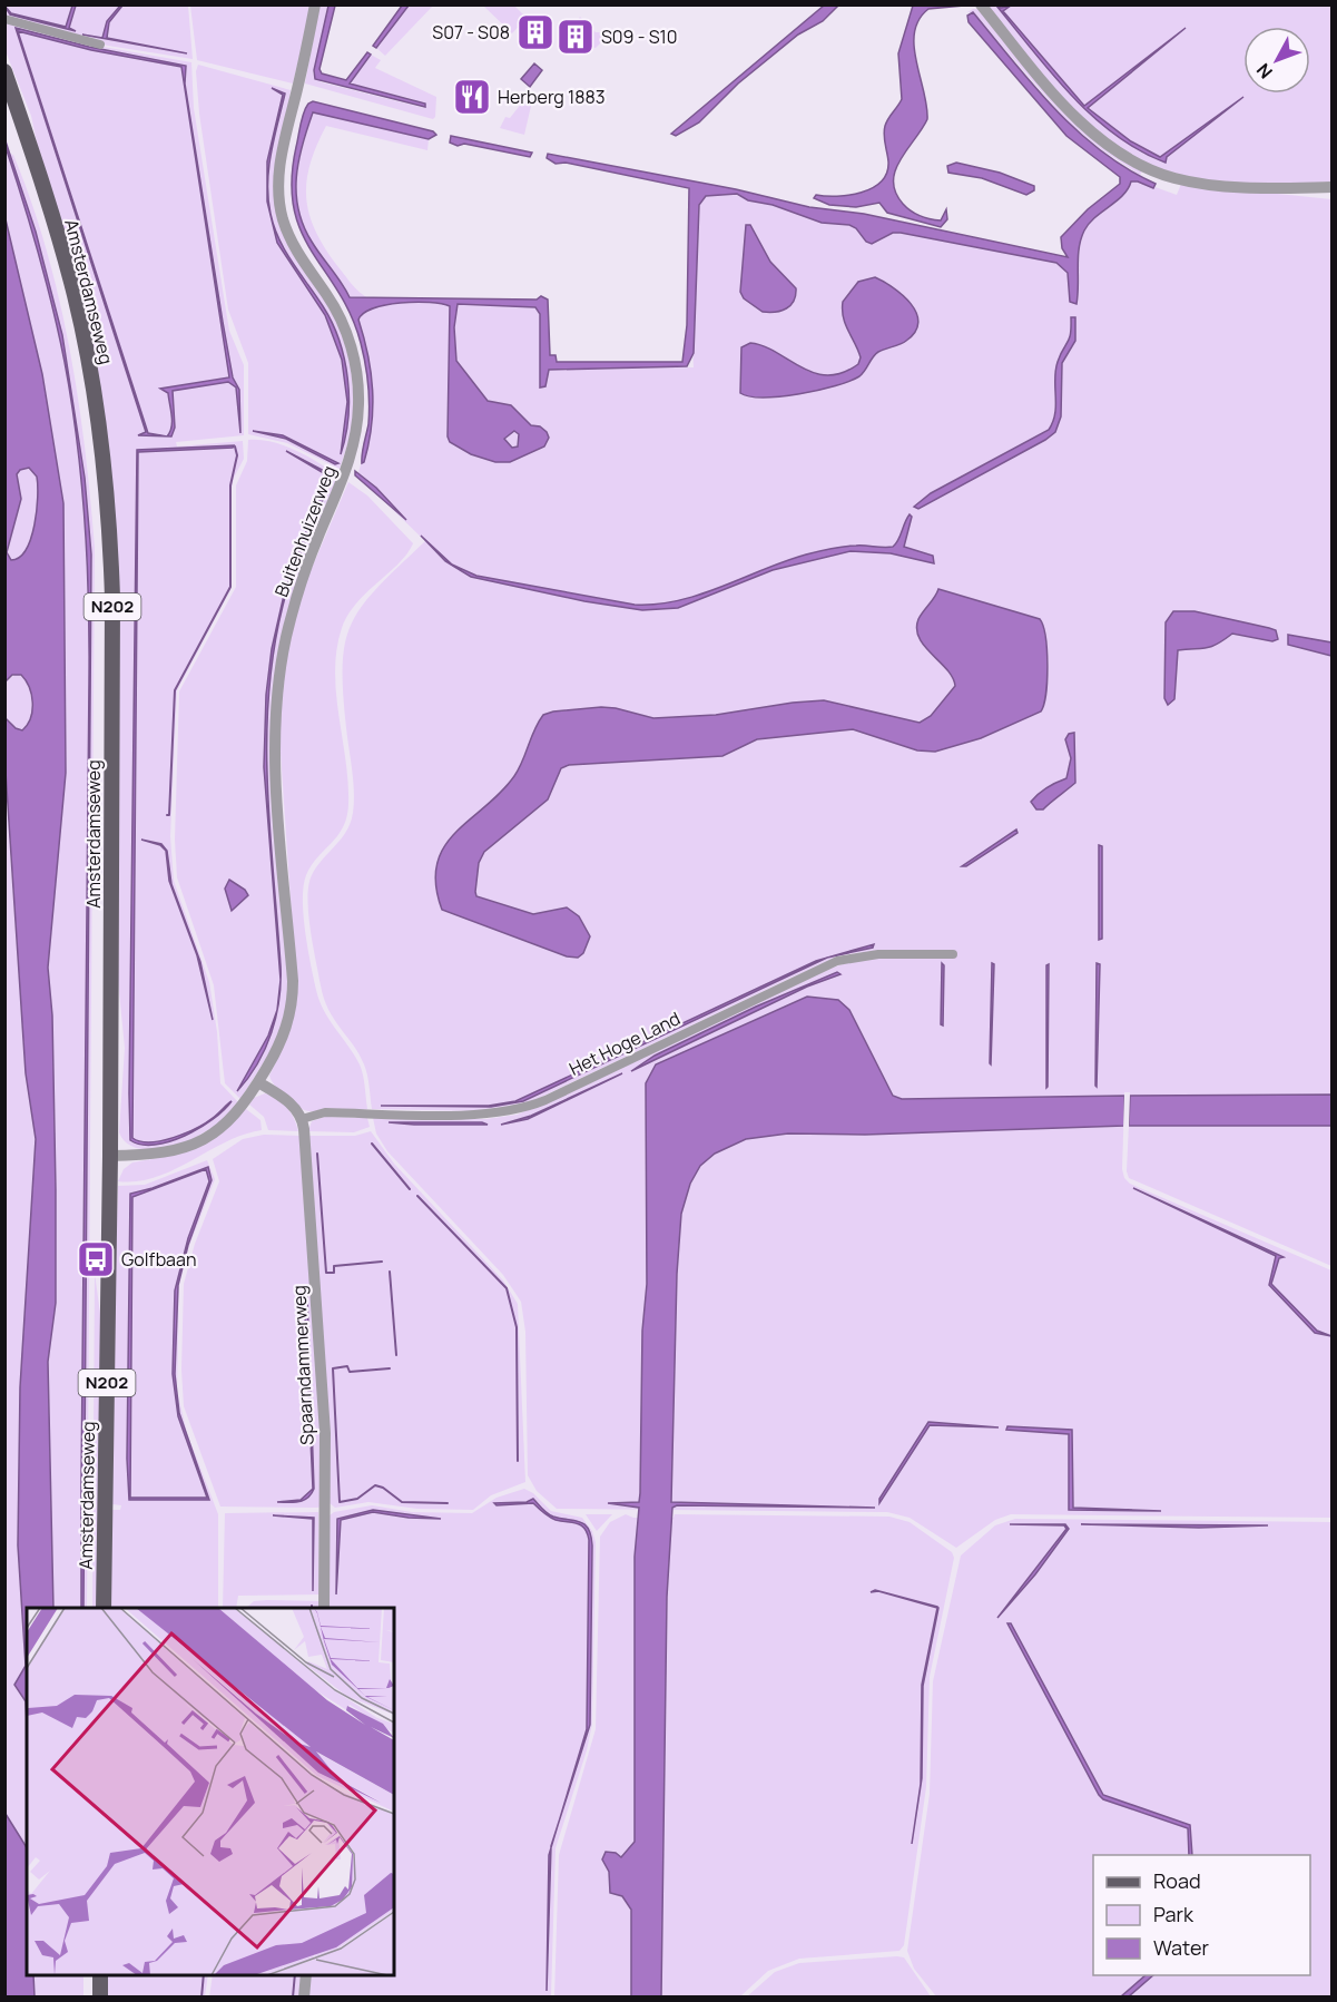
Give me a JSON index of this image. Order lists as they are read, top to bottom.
{
  "streets": {
    "main road": ["Amsterdamseweg", "N202"],
    "street": ["Buitenhuizerweg", "Het Hoge Land", "Spaarndammerweg"]
  },
  "crossings": [
    ["Amsterdamseweg", "Buitenhuizerweg"],
    ["Het Hoge Land", "Spaarndammerweg"]
  ],
  "places": {
    "building": ["S07 - S08", "S09 - S10"],
    "restaurant": ["Herberg 1883"],
    "bus stop": ["Golfbaan"]
  },
  "legend": ["Road", "Park", "Water"],
  "north": "bottom left"
}
